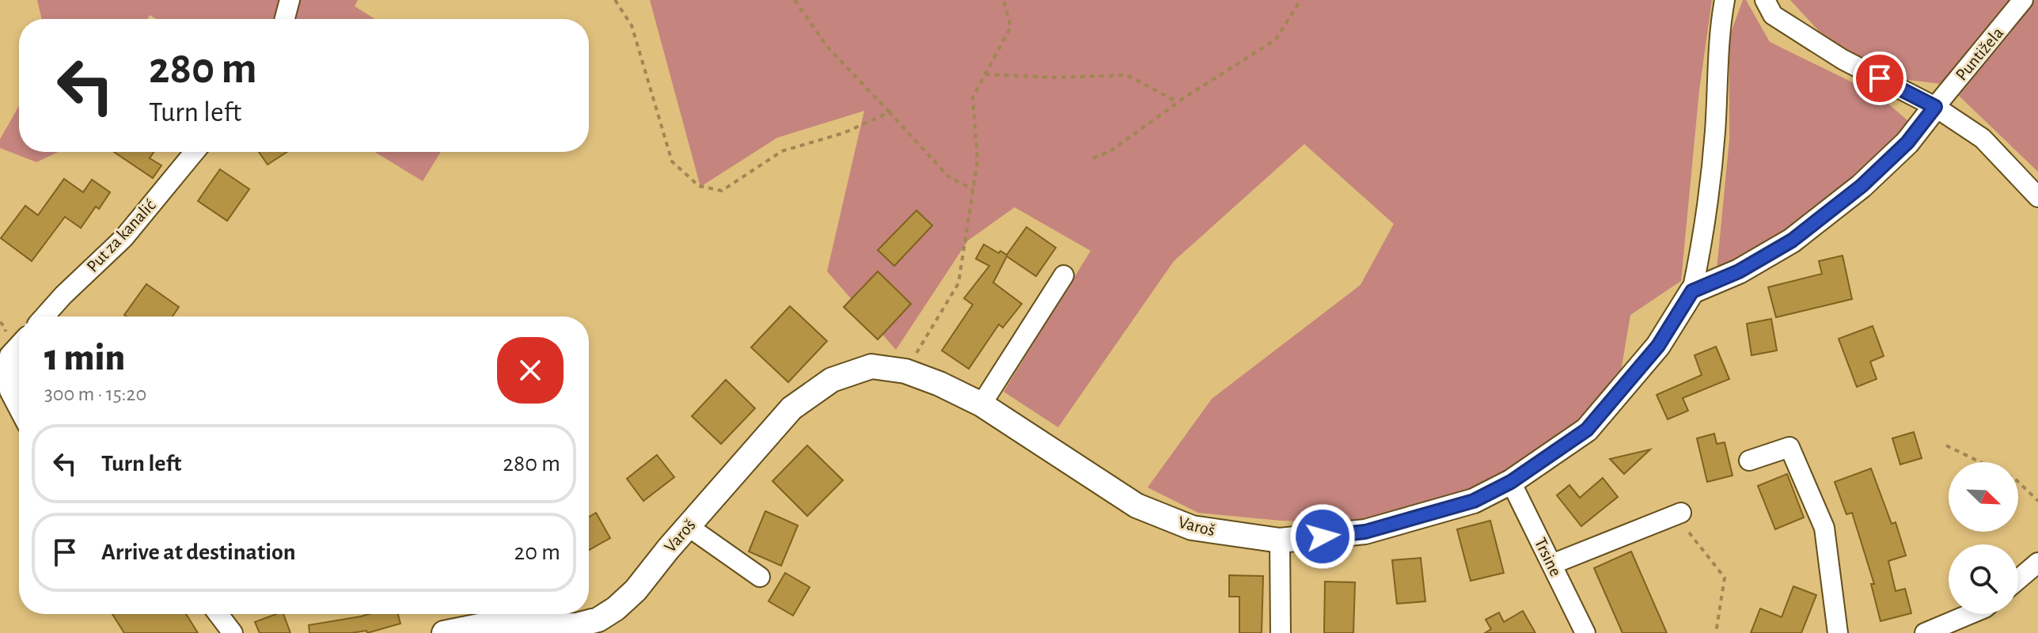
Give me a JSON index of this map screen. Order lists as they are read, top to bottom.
{
  "streets": {
    "main road": ["Varoš"],
    "street": ["Puntižela", "Put za kanalić", "Trsine"]
  },
  "crossings": [
    ["Varoš", "Trsine"]
  ],
  "north": "bottom right",
  "page": {
    "turn": ["280 m", "Turn left"],
    "heading": ["1 min", "300 m · 15:20"],
    "list": [
      {
        "name": "Turn left",
        "value": "280 m"
      },
      {
        "name": "Arrive at destination",
        "value": "20 m"
      }
    ]
  }
}
